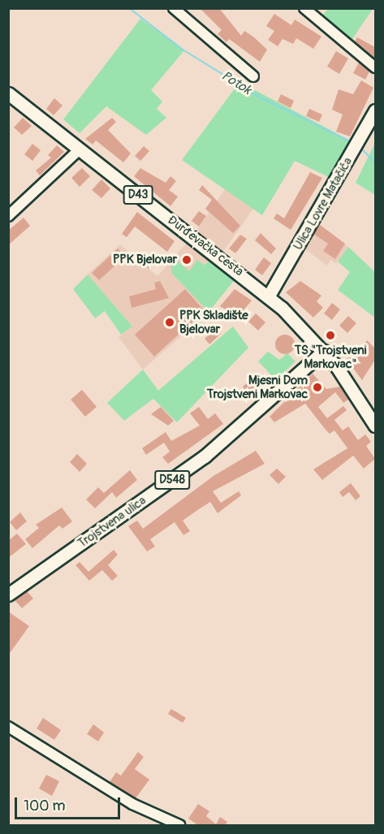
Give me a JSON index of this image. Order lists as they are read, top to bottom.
{
  "streets": {
    "main road": [
      "D43",
      "Ulica Lovre Matačića",
      "Đurđevačka cesta",
      "D548",
      "Trojstvena ulica"
    ]
  },
  "crossings": [
    ["Ulica Lovre Matačića", "Đurđevačka cesta"],
    ["Đurđevačka cesta", "Trojstvena ulica"]
  ],
  "water": ["Potok"],
  "places": [
    "PPK Bjelovar",
    "PPK Skladište Bjelovar",
    "TS \"Trojstveni Markovac\"",
    "Mjesni Dom Trojstveni Markovac"
  ],
  "scale_bar": "100 m"
}
